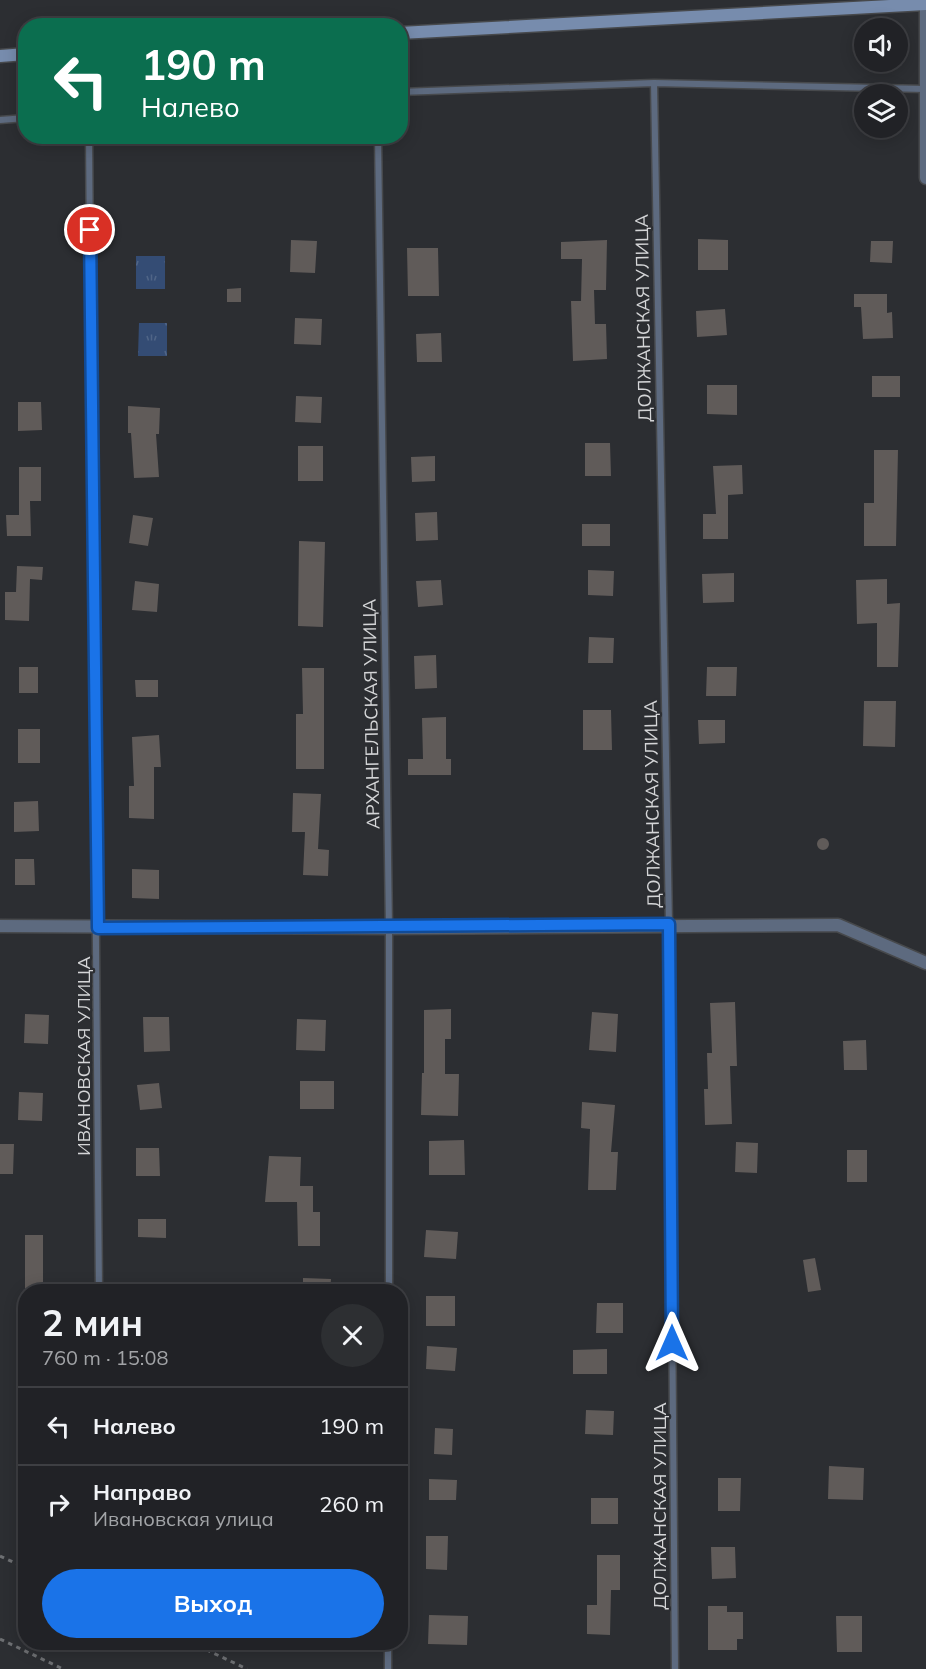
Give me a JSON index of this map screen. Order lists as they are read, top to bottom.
{
  "streets": {
    "lane": ["ДОЛЖАНСКАЯ УЛИЦА", "АРХАНГЕЛЬСКАЯ УЛИЦА", "ИВАНОВСКАЯ УЛИЦА"]
  },
  "page": {
    "turn": ["190 m", "Налево"],
    "heading": ["2 мин", "760 m · 15:08"],
    "list": [
      {
        "name": "Налево",
        "value": "190 m"
      },
      {
        "name": "Направо",
        "note": "Ивановская улица",
        "value": "260 m"
      }
    ],
    "buttons": "Выход"
  }
}
